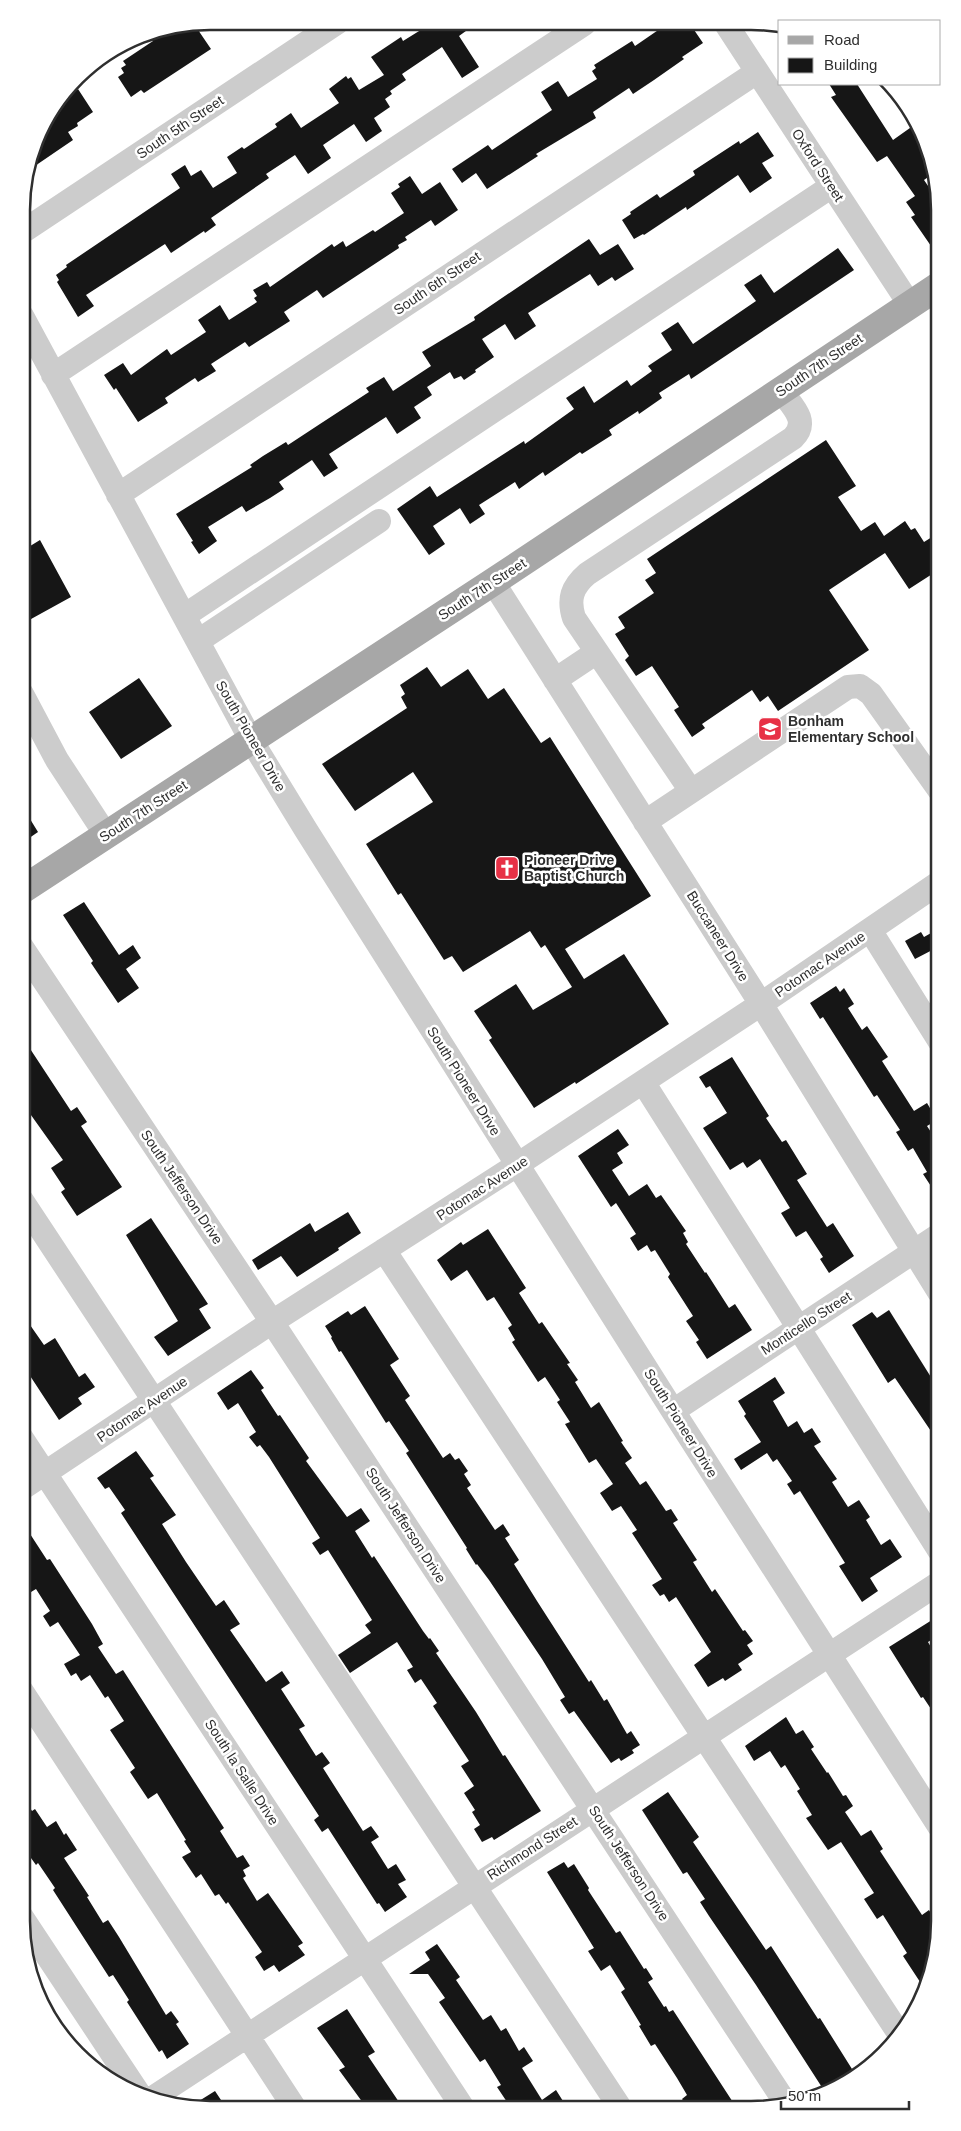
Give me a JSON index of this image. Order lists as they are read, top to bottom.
{
  "streets": {
    "main road": ["South 7th Street"],
    "street": [
      "South 5th Street",
      "Oxford Street",
      "South 6th Street",
      "South Pioneer Drive",
      "Buccaneer Drive",
      "Potomac Avenue",
      "South Jefferson Drive",
      "Monticello Street",
      "South la Salle Drive",
      "Richmond Street"
    ]
  },
  "crossings": [
    ["Oxford Street", "South 6th Street"],
    ["Oxford Street", "South 7th Street"],
    ["South 6th Street", "South Pioneer Drive"],
    ["South 7th Street", "South Pioneer Drive"],
    ["South 7th Street", "Buccaneer Drive"],
    ["South Pioneer Drive", "Potomac Avenue"],
    ["South Pioneer Drive", "Monticello Street"],
    ["South Pioneer Drive", "Richmond Street"],
    ["Buccaneer Drive", "Potomac Avenue"],
    ["Buccaneer Drive", "Monticello Street"],
    ["Potomac Avenue", "South Jefferson Drive"],
    ["Potomac Avenue", "South la Salle Drive"],
    ["South Jefferson Drive", "Richmond Street"],
    ["South la Salle Drive", "Richmond Street"]
  ],
  "places": {
    "school or university": ["Bonham Elementary School"],
    "church": ["Pioneer Drive Baptist Church"]
  },
  "legend": ["Road", "Building"],
  "scale_bar": "50 m"
}
